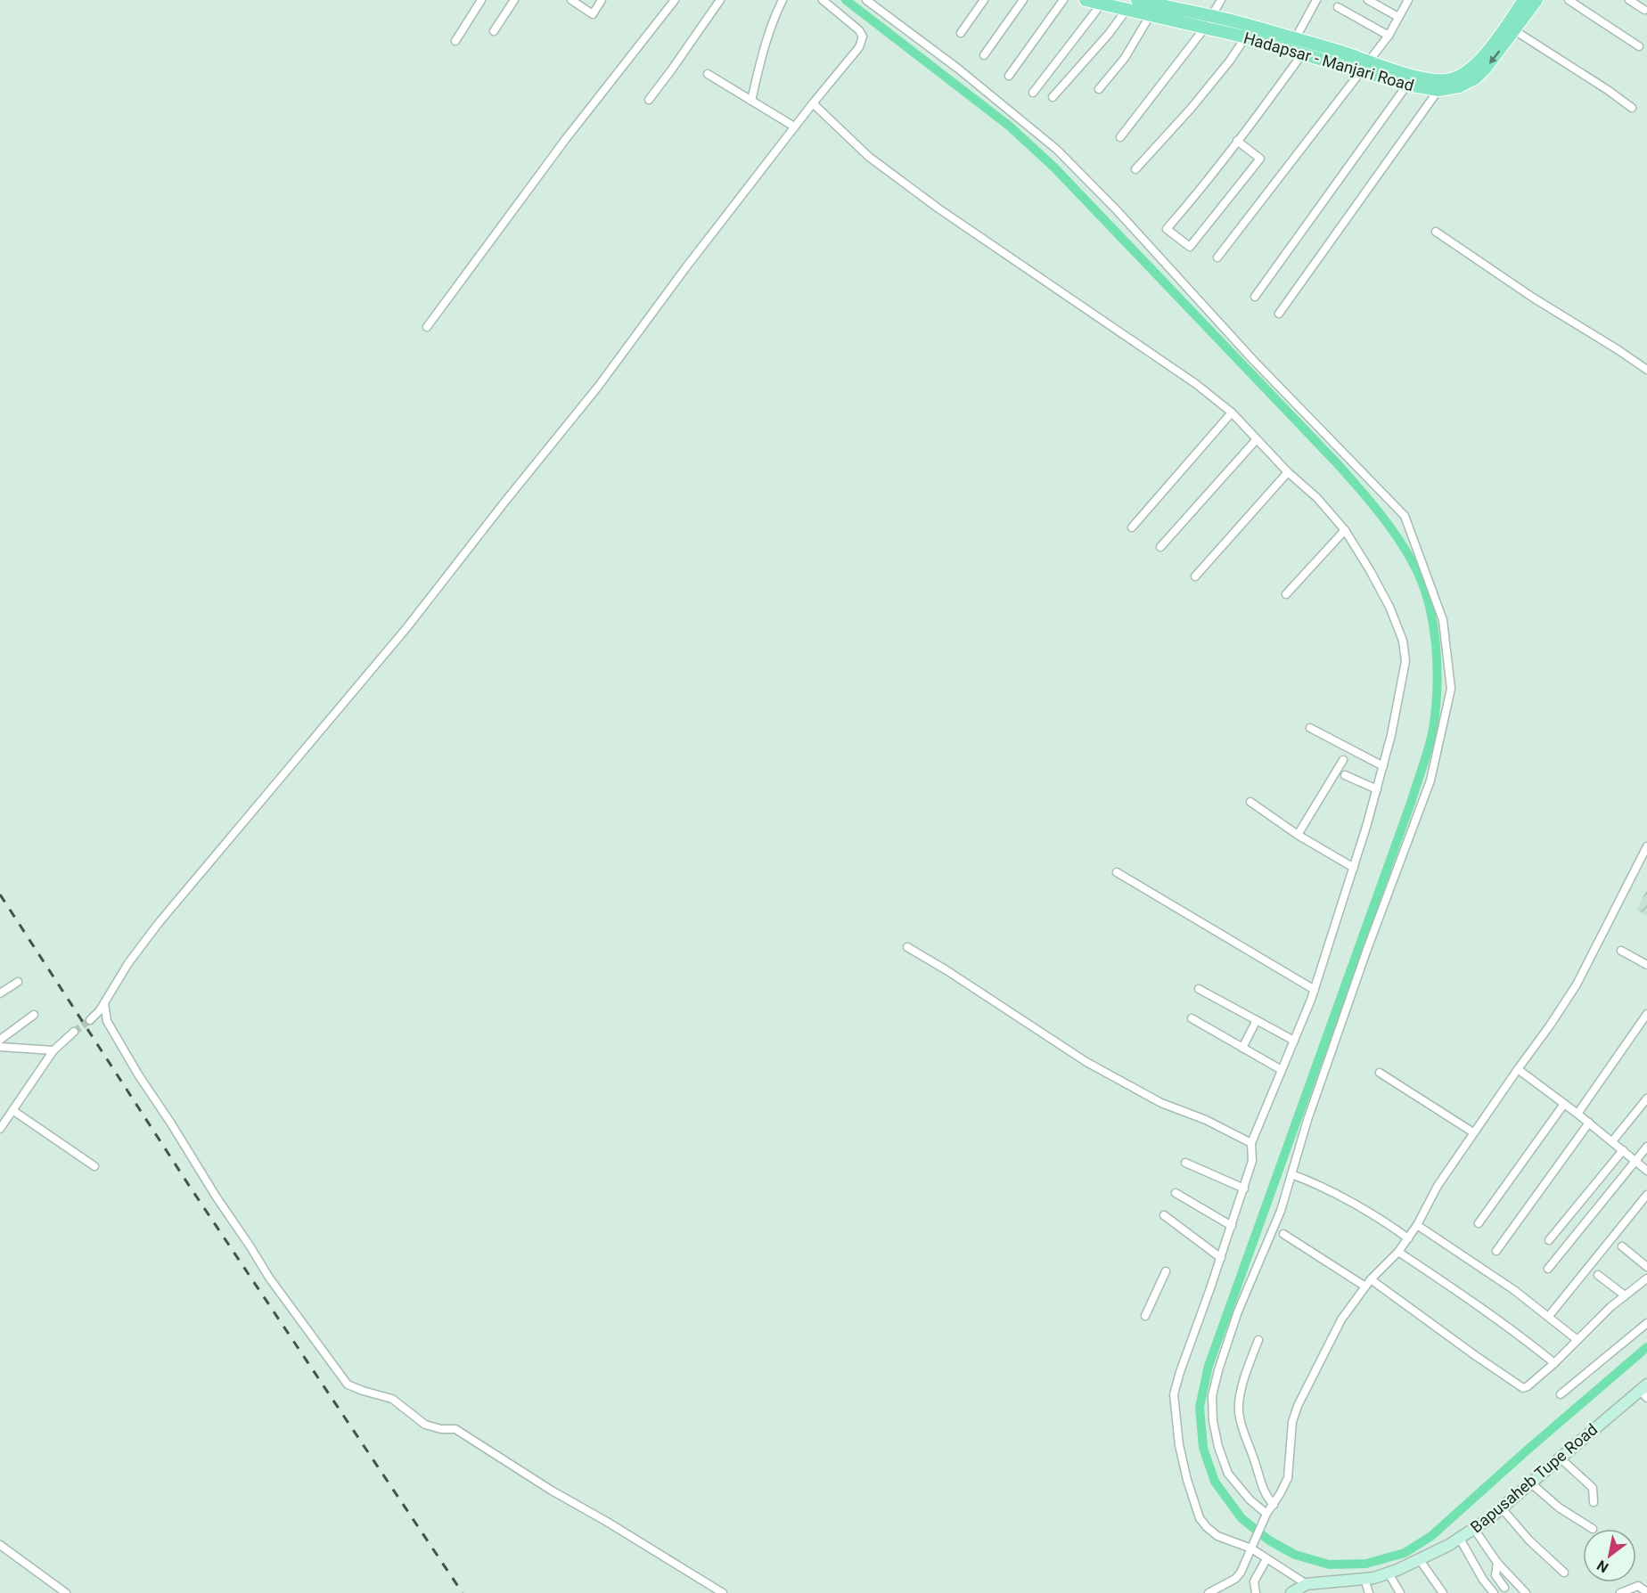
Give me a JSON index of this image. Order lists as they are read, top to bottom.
{
  "streets": {
    "main road": ["Hadapsar - Manjari Road"],
    "street": ["Bapusaheb Tupe Road"]
  },
  "north": "bottom left"
}
